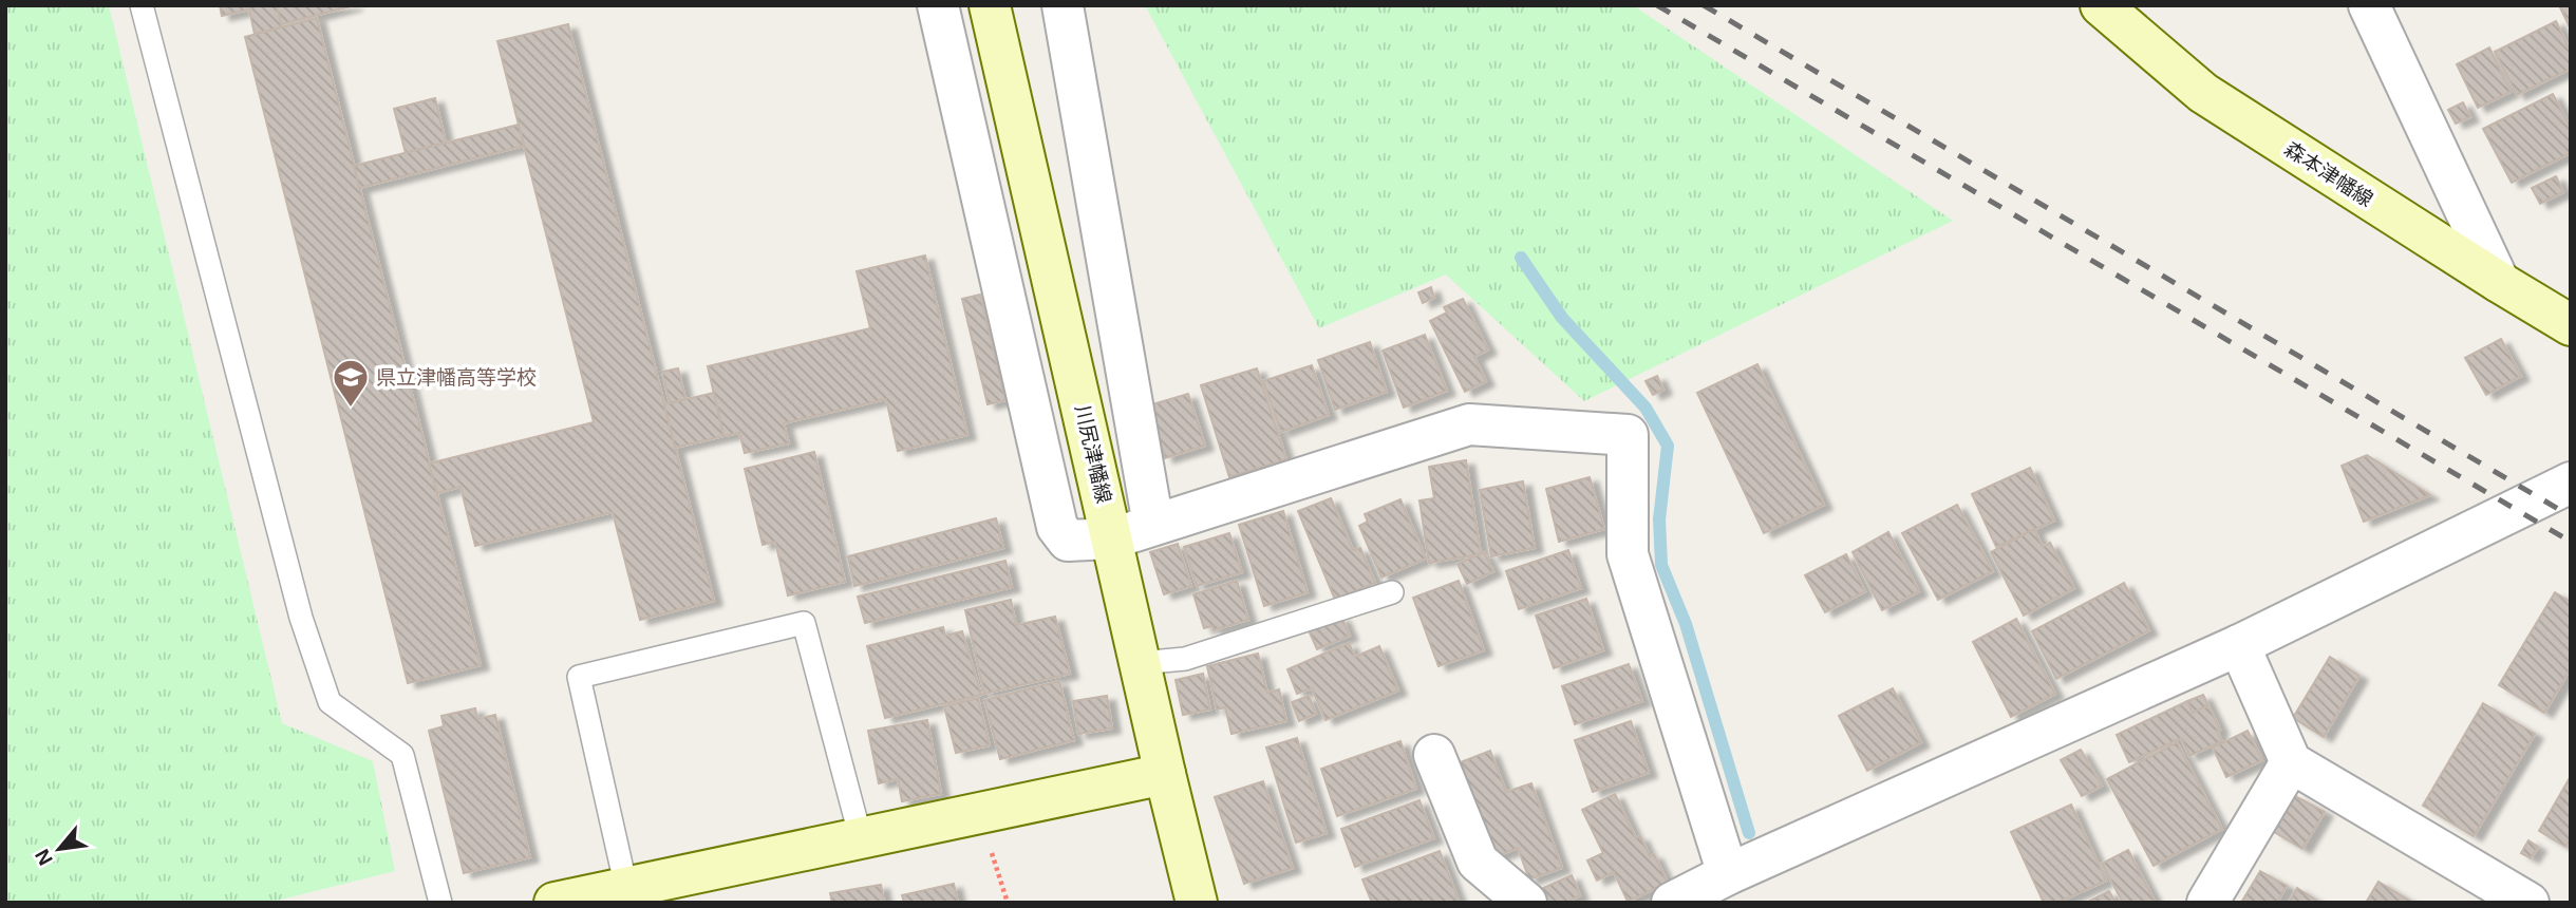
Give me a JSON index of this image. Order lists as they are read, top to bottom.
{
  "streets": {
    "main road": ["森本津幡線", "川尻津幡線"]
  },
  "places": {
    "school or university": ["県立津幡高等学校"]
  },
  "north": "bottom left"
}
